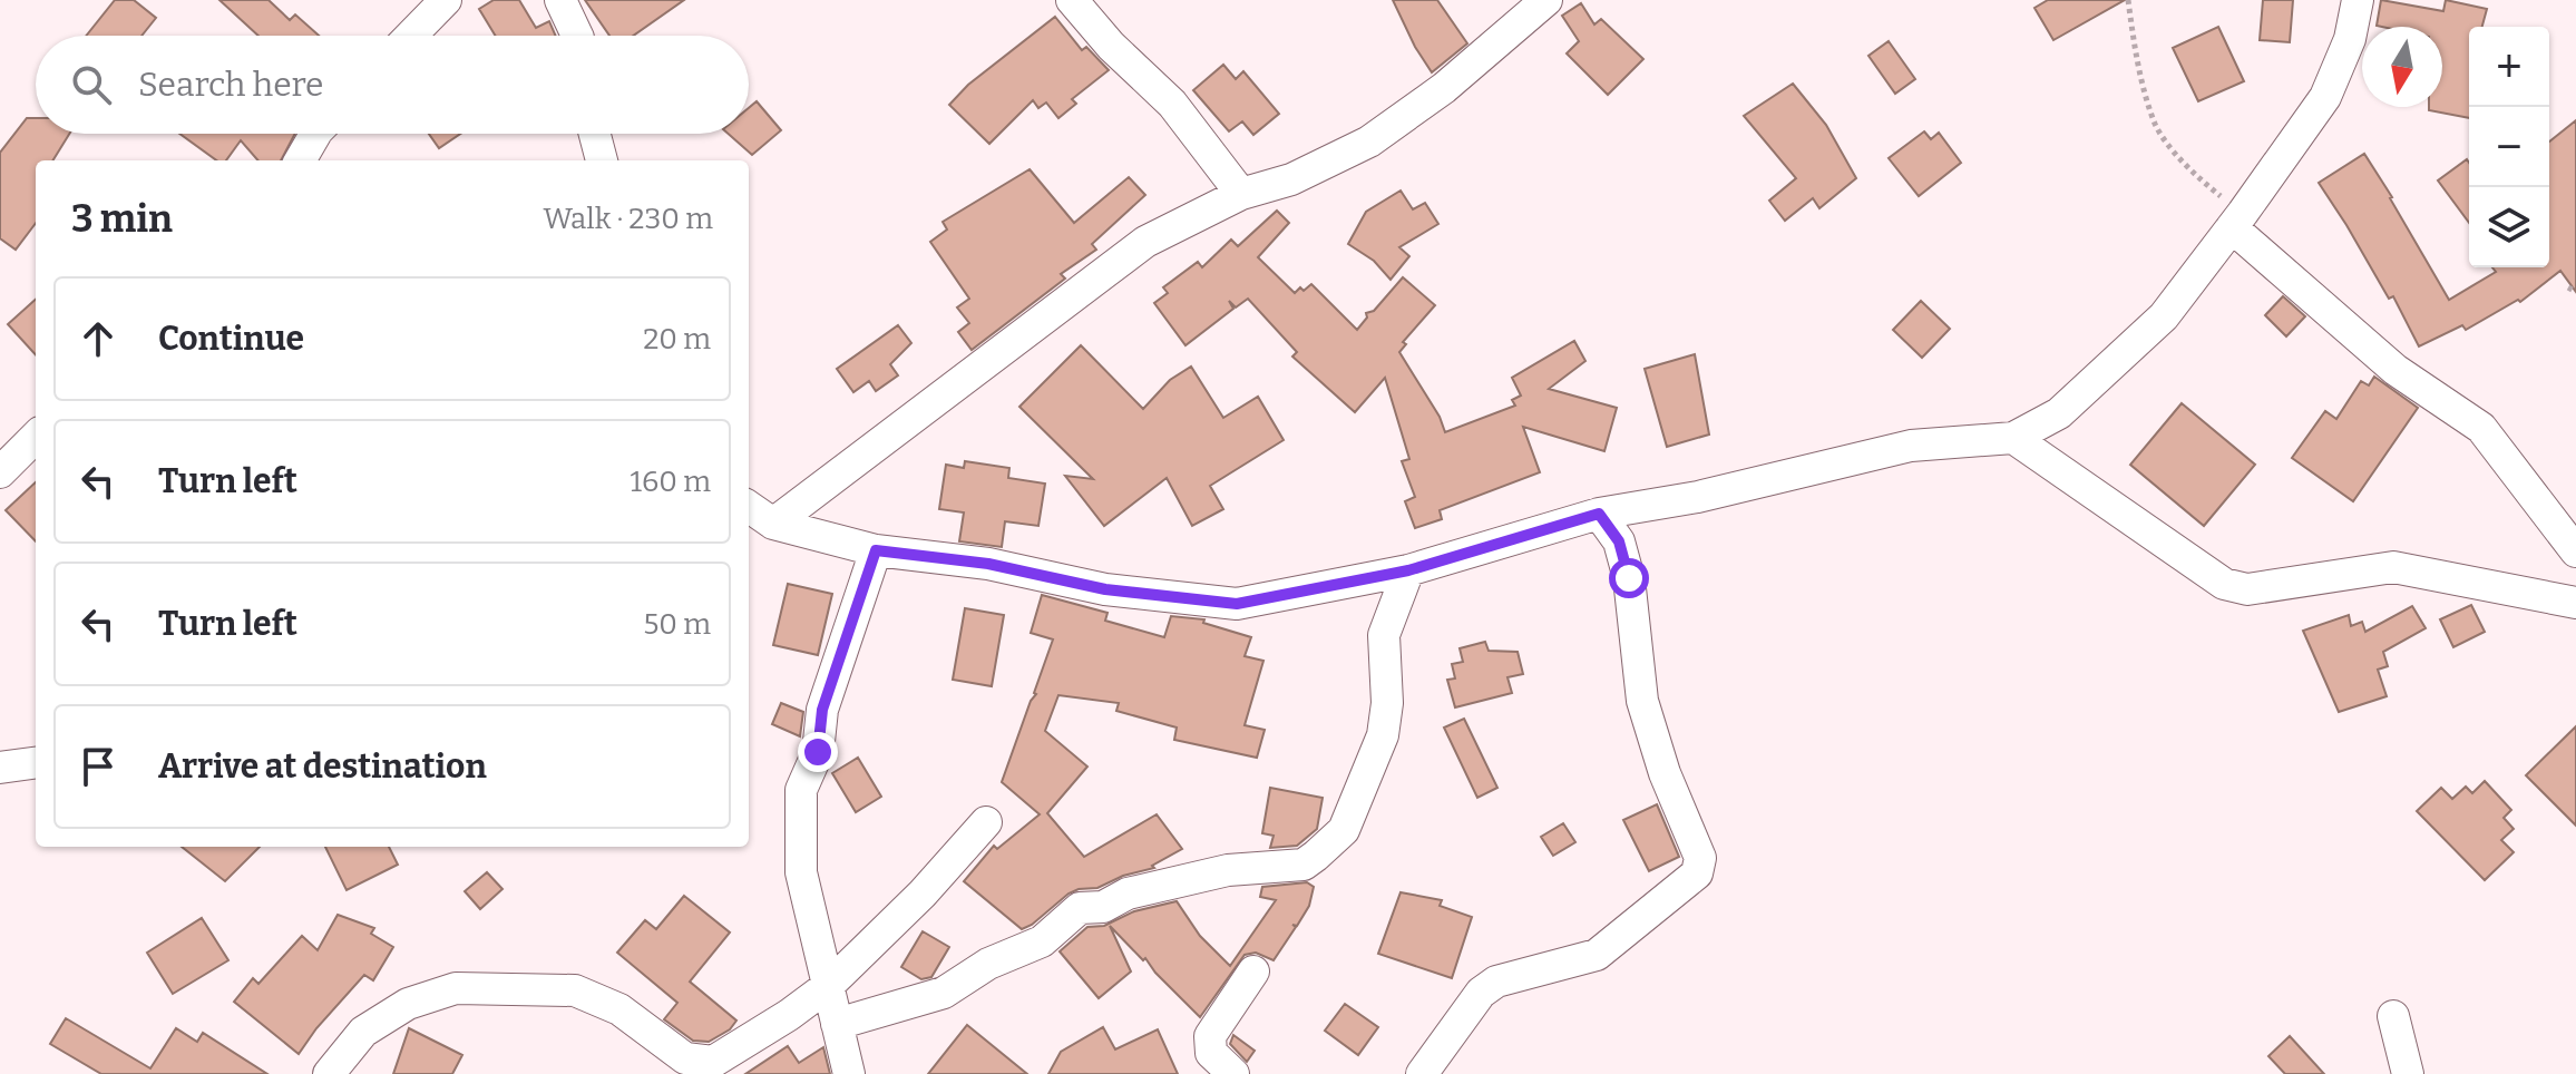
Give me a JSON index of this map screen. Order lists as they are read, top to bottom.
{
  "north": "bottom",
  "page": {
    "map_buttons": ["+", "−"],
    "search": "Search here",
    "heading": ["3 min", "Walk · 230 m"],
    "list": [
      ["Continue", "20 m"],
      ["Turn left", "160 m"],
      ["Turn left", "50 m"],
      "Arrive at destination"
    ]
  }
}
